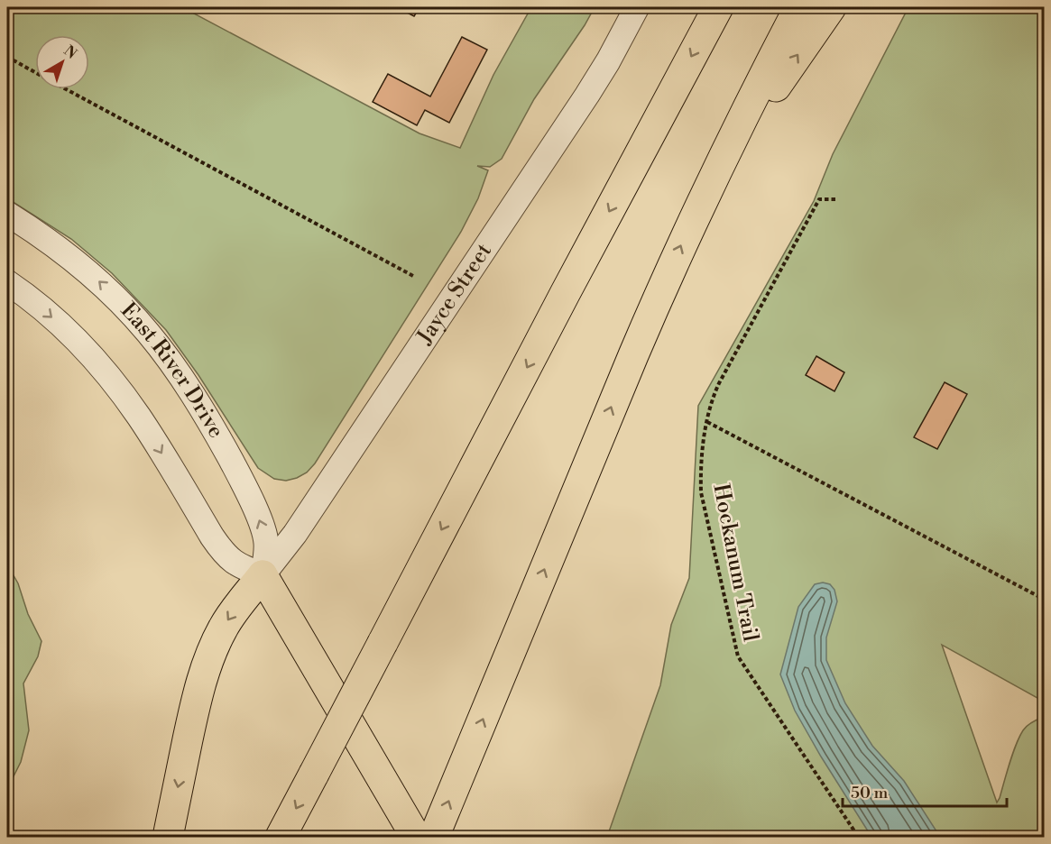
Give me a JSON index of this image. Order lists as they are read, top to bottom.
{
  "streets": {
    "street": ["Jayce Street", "East River Drive"],
    "path": ["Hockanum Trail"]
  },
  "crossings": [
    ["Jayce Street", "East River Drive"]
  ],
  "scale_bar": "50 m",
  "north": "top right"
}
